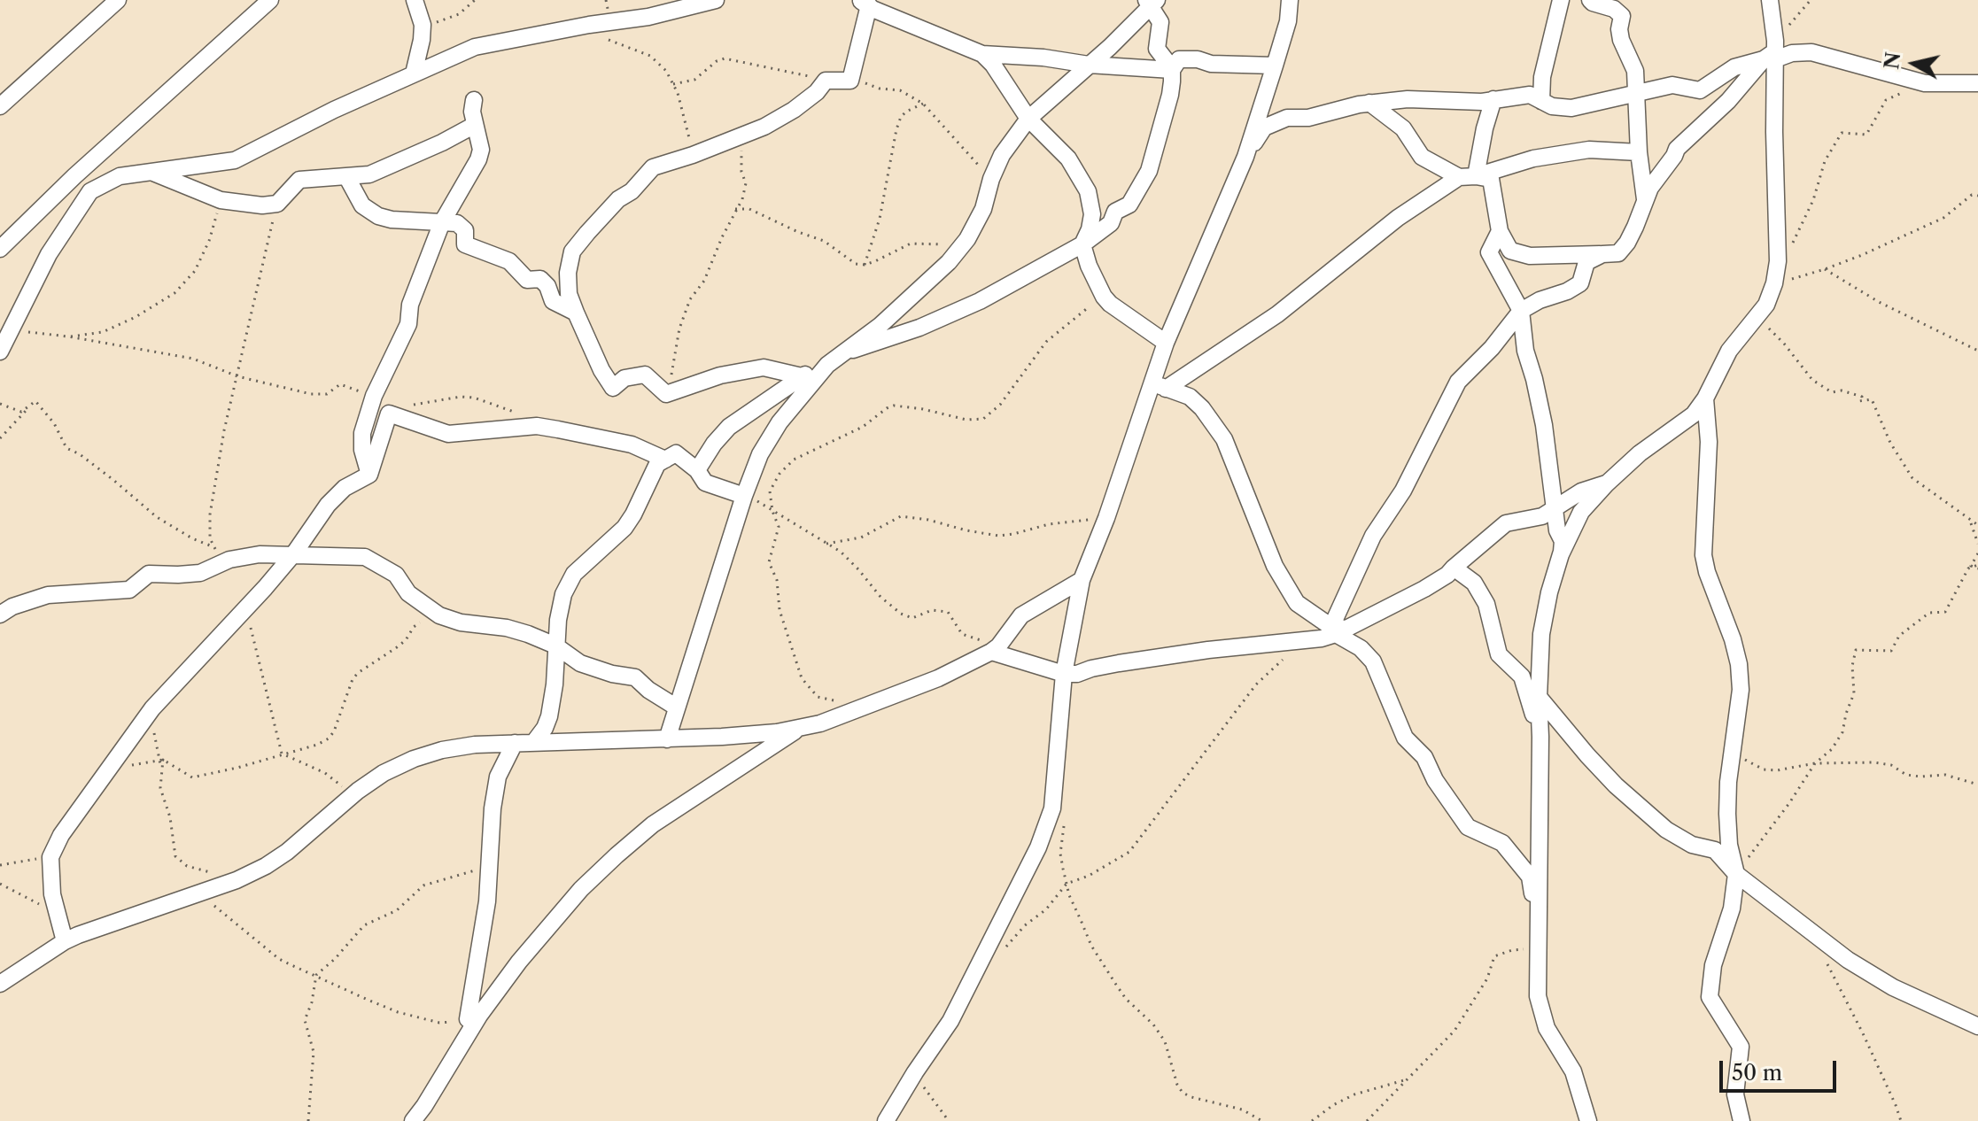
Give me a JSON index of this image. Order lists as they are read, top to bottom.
{
  "scale_bar": "50 m",
  "north": "left"
}
